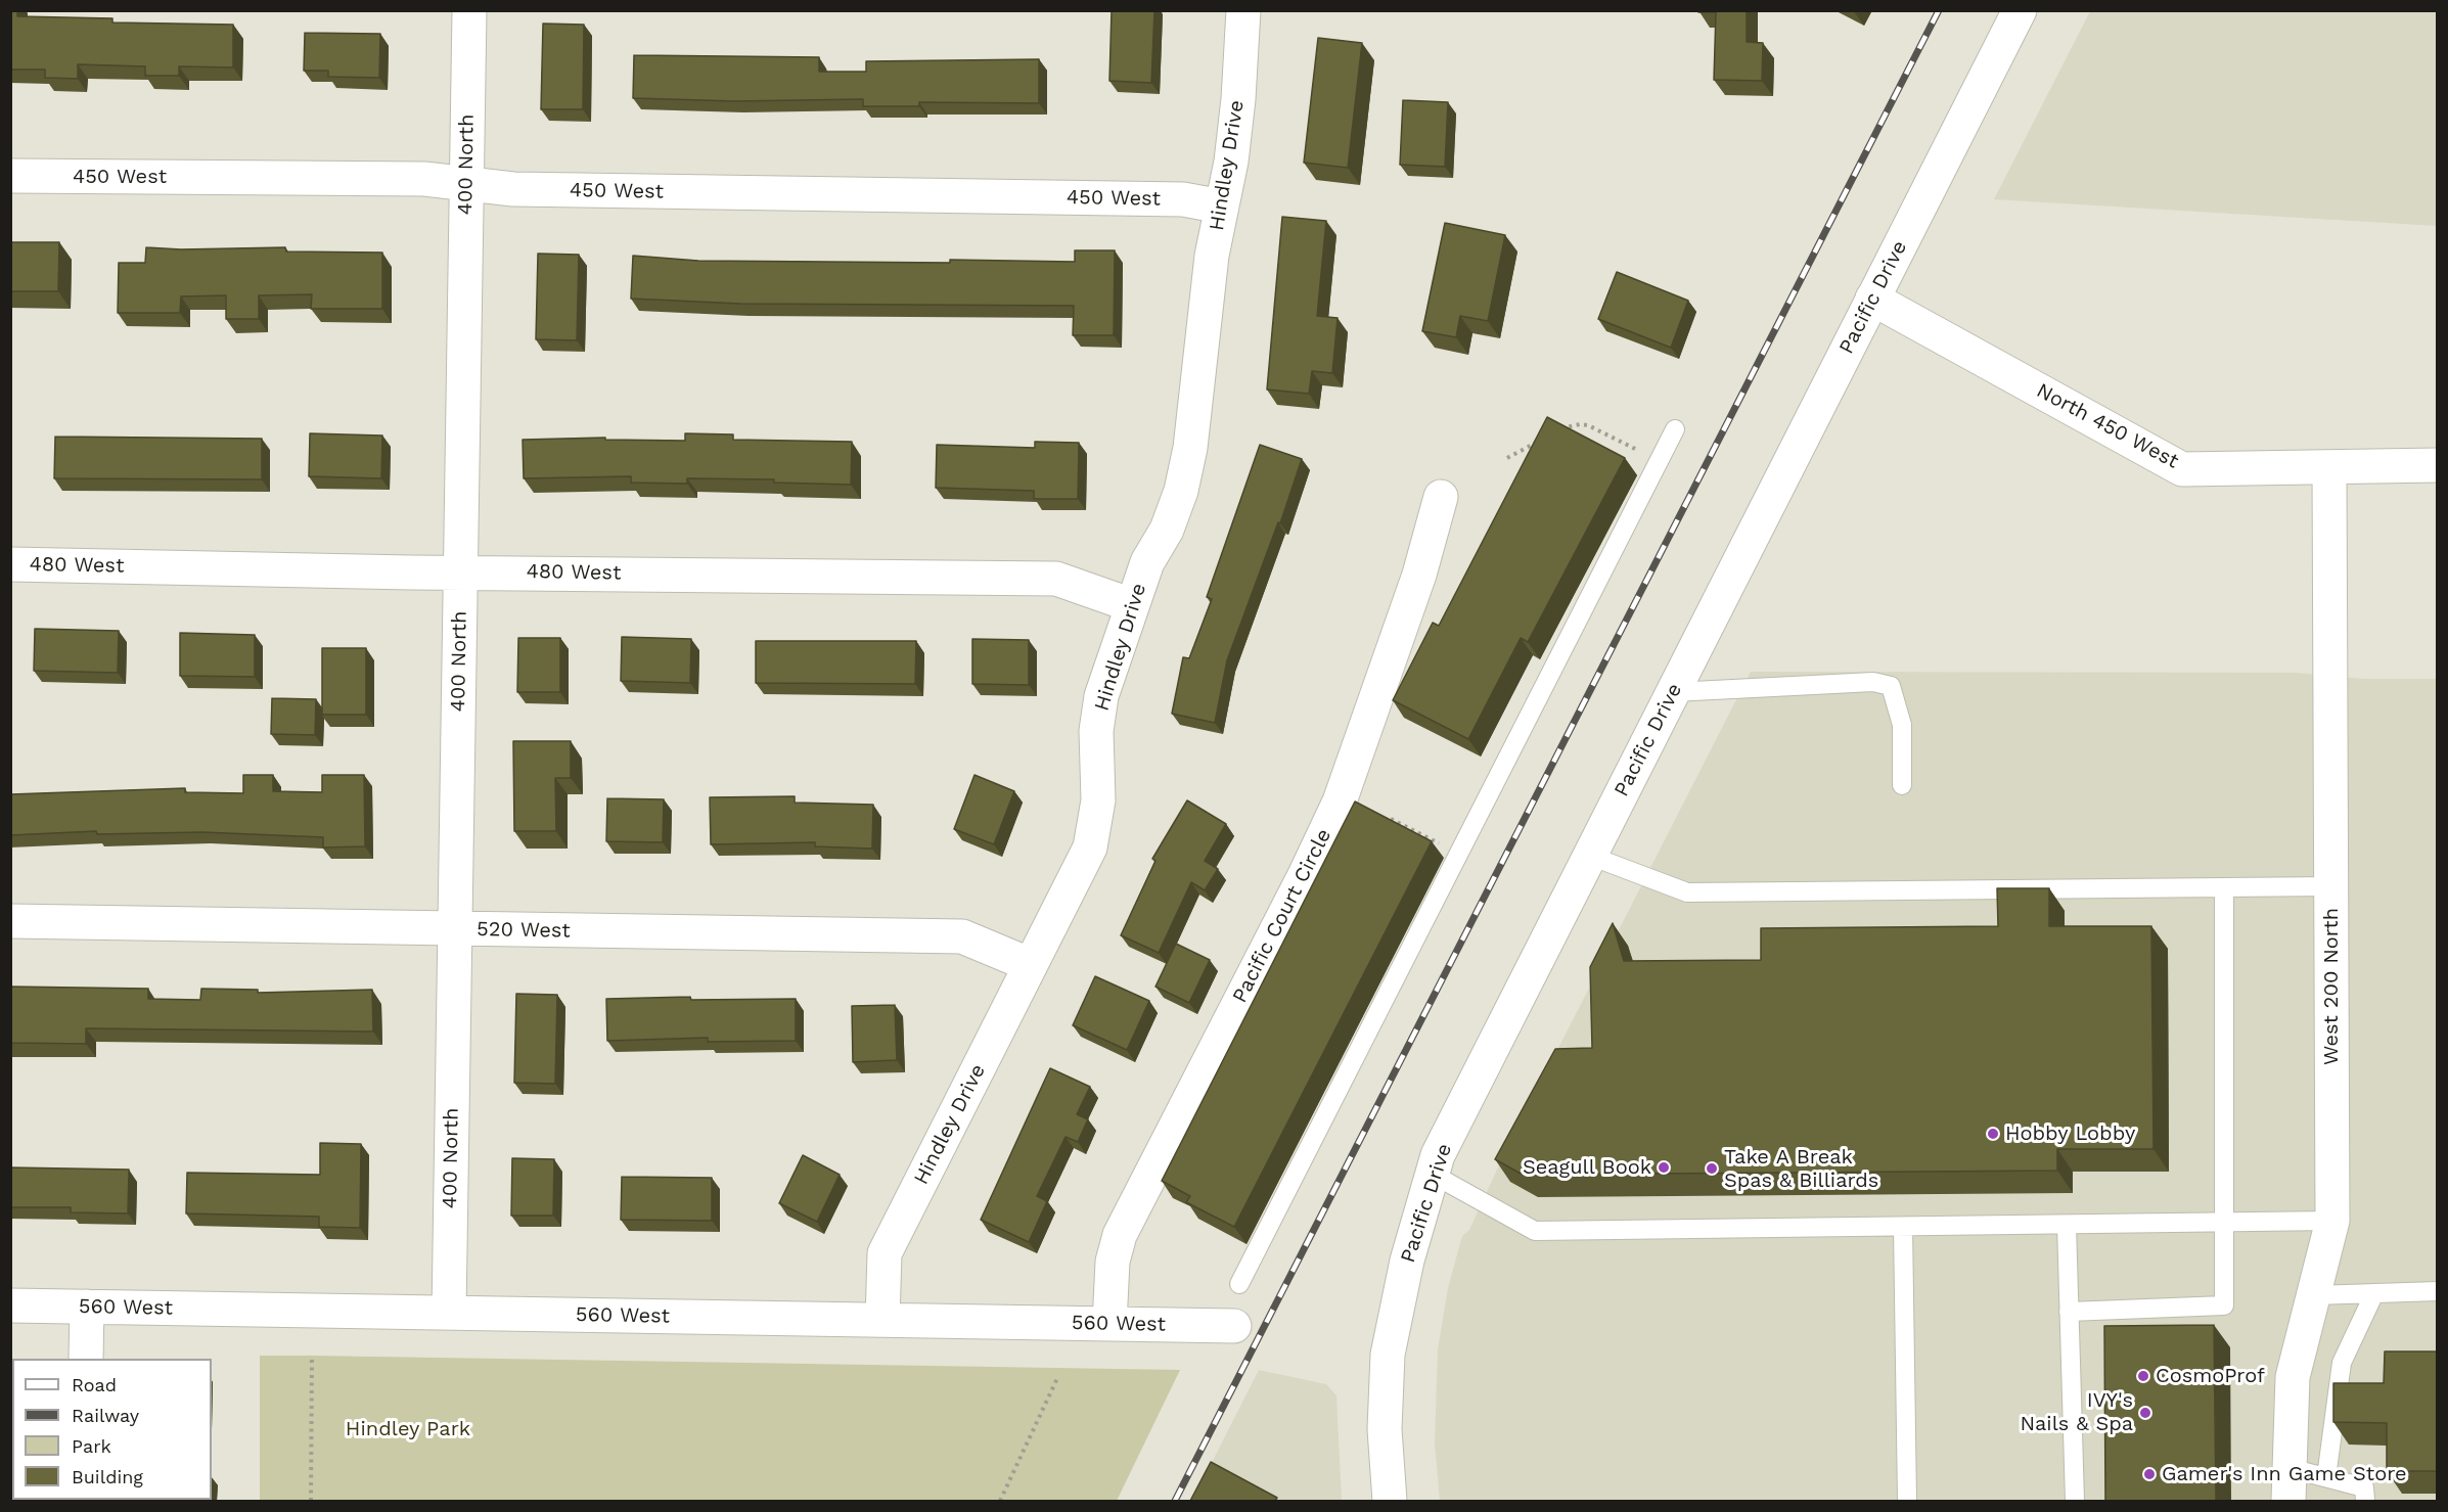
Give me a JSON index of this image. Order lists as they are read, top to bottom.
{
  "streets": {
    "street": [
      "400 North",
      "Hindley Drive",
      "450 West",
      "Pacific Drive",
      "North 450 West",
      "480 West",
      "Pacific Court Circle",
      "520 West",
      "West 200 North",
      "560 West"
    ]
  },
  "crossings": [
    ["400 North", "450 West"],
    ["400 North", "480 West"],
    ["400 North", "520 West"],
    ["400 North", "560 West"],
    ["Hindley Drive", "450 West"],
    ["Hindley Drive", "480 West"],
    ["Hindley Drive", "520 West"],
    ["Hindley Drive", "560 West"],
    ["Pacific Drive", "North 450 West"],
    ["North 450 West", "West 200 North"],
    ["Pacific Court Circle", "560 West"]
  ],
  "parks": ["Hindley Park"],
  "places": [
    "Hobby Lobby",
    "Seagull Book",
    "Take A Break Spas & Billiards",
    "CosmoProf",
    "IVY's Nails & Spa",
    "Gamer's Inn Game Store"
  ],
  "legend": [
    "Road",
    "Railway",
    "Park",
    "Building"
  ]
}
